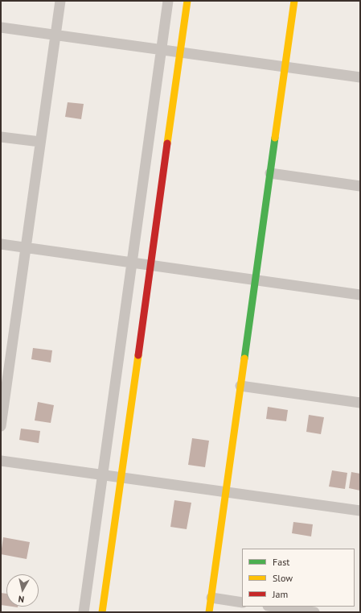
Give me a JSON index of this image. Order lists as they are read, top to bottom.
{
  "legend": ["Fast", "Slow", "Jam"],
  "north": "bottom"
}
